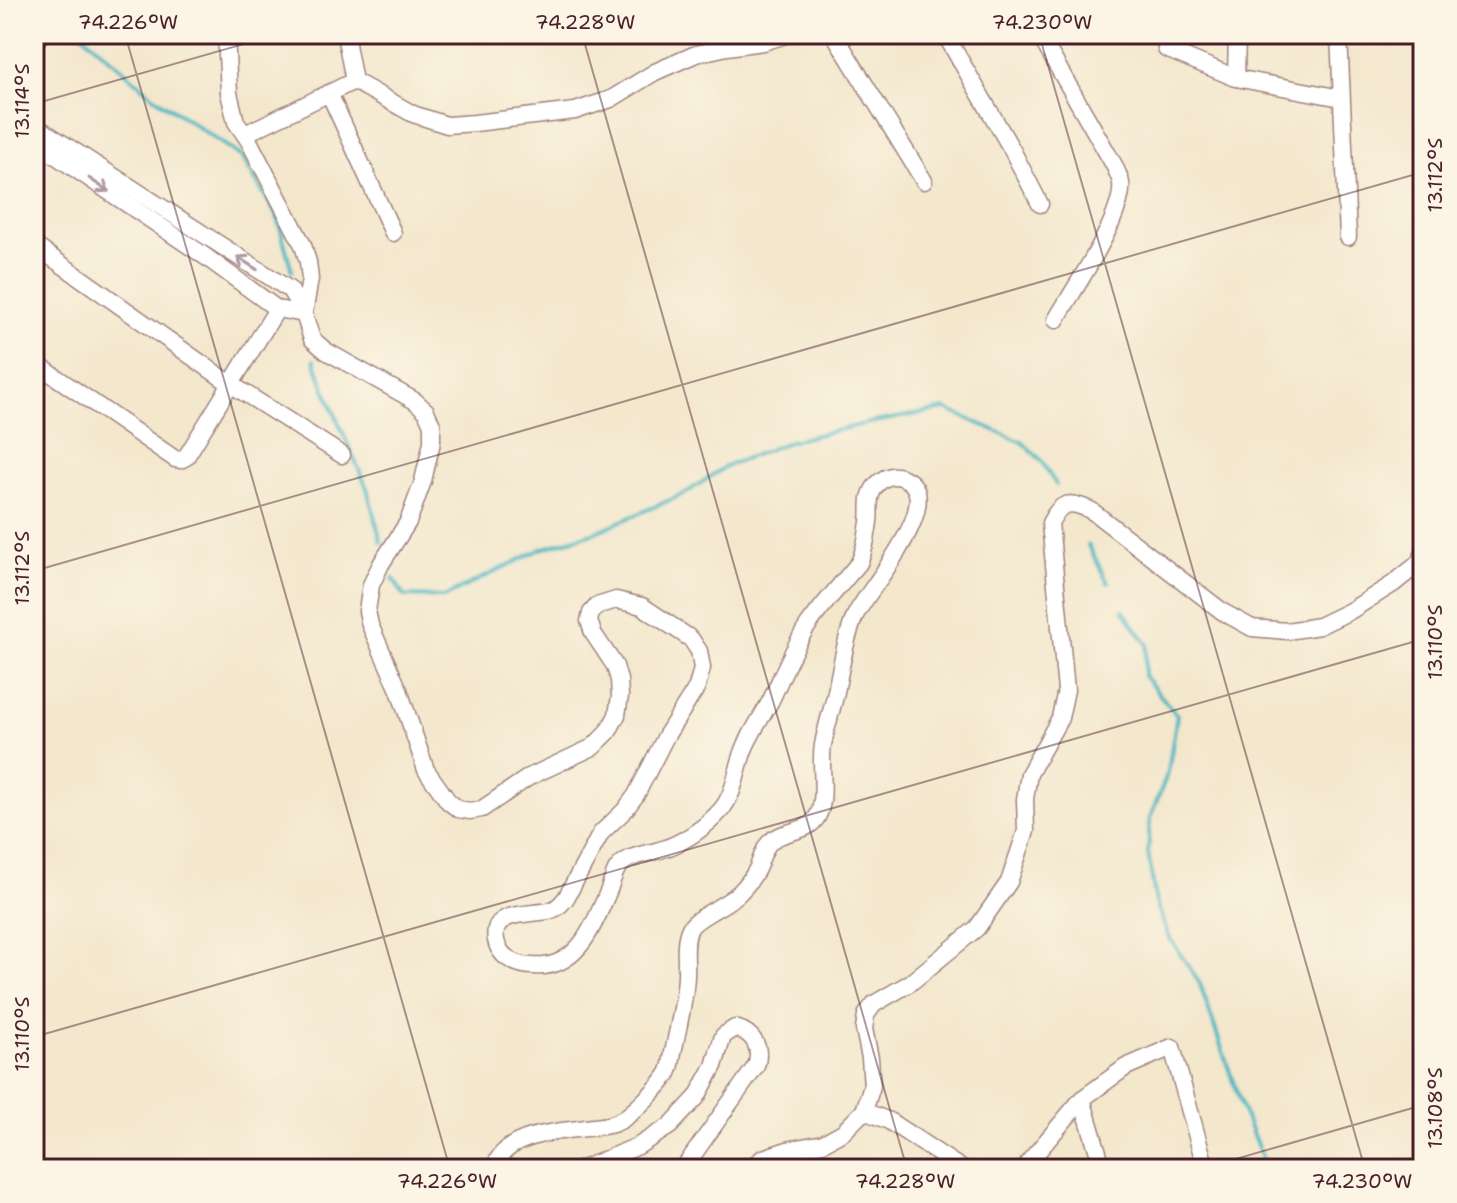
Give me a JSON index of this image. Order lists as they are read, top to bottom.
{
  "coordinates": [
    "74.226°W",
    "74.228°W",
    "74.230°W",
    "13.114°S",
    "13.112°S",
    "13.110°S",
    "13.108°S"
  ]
}
